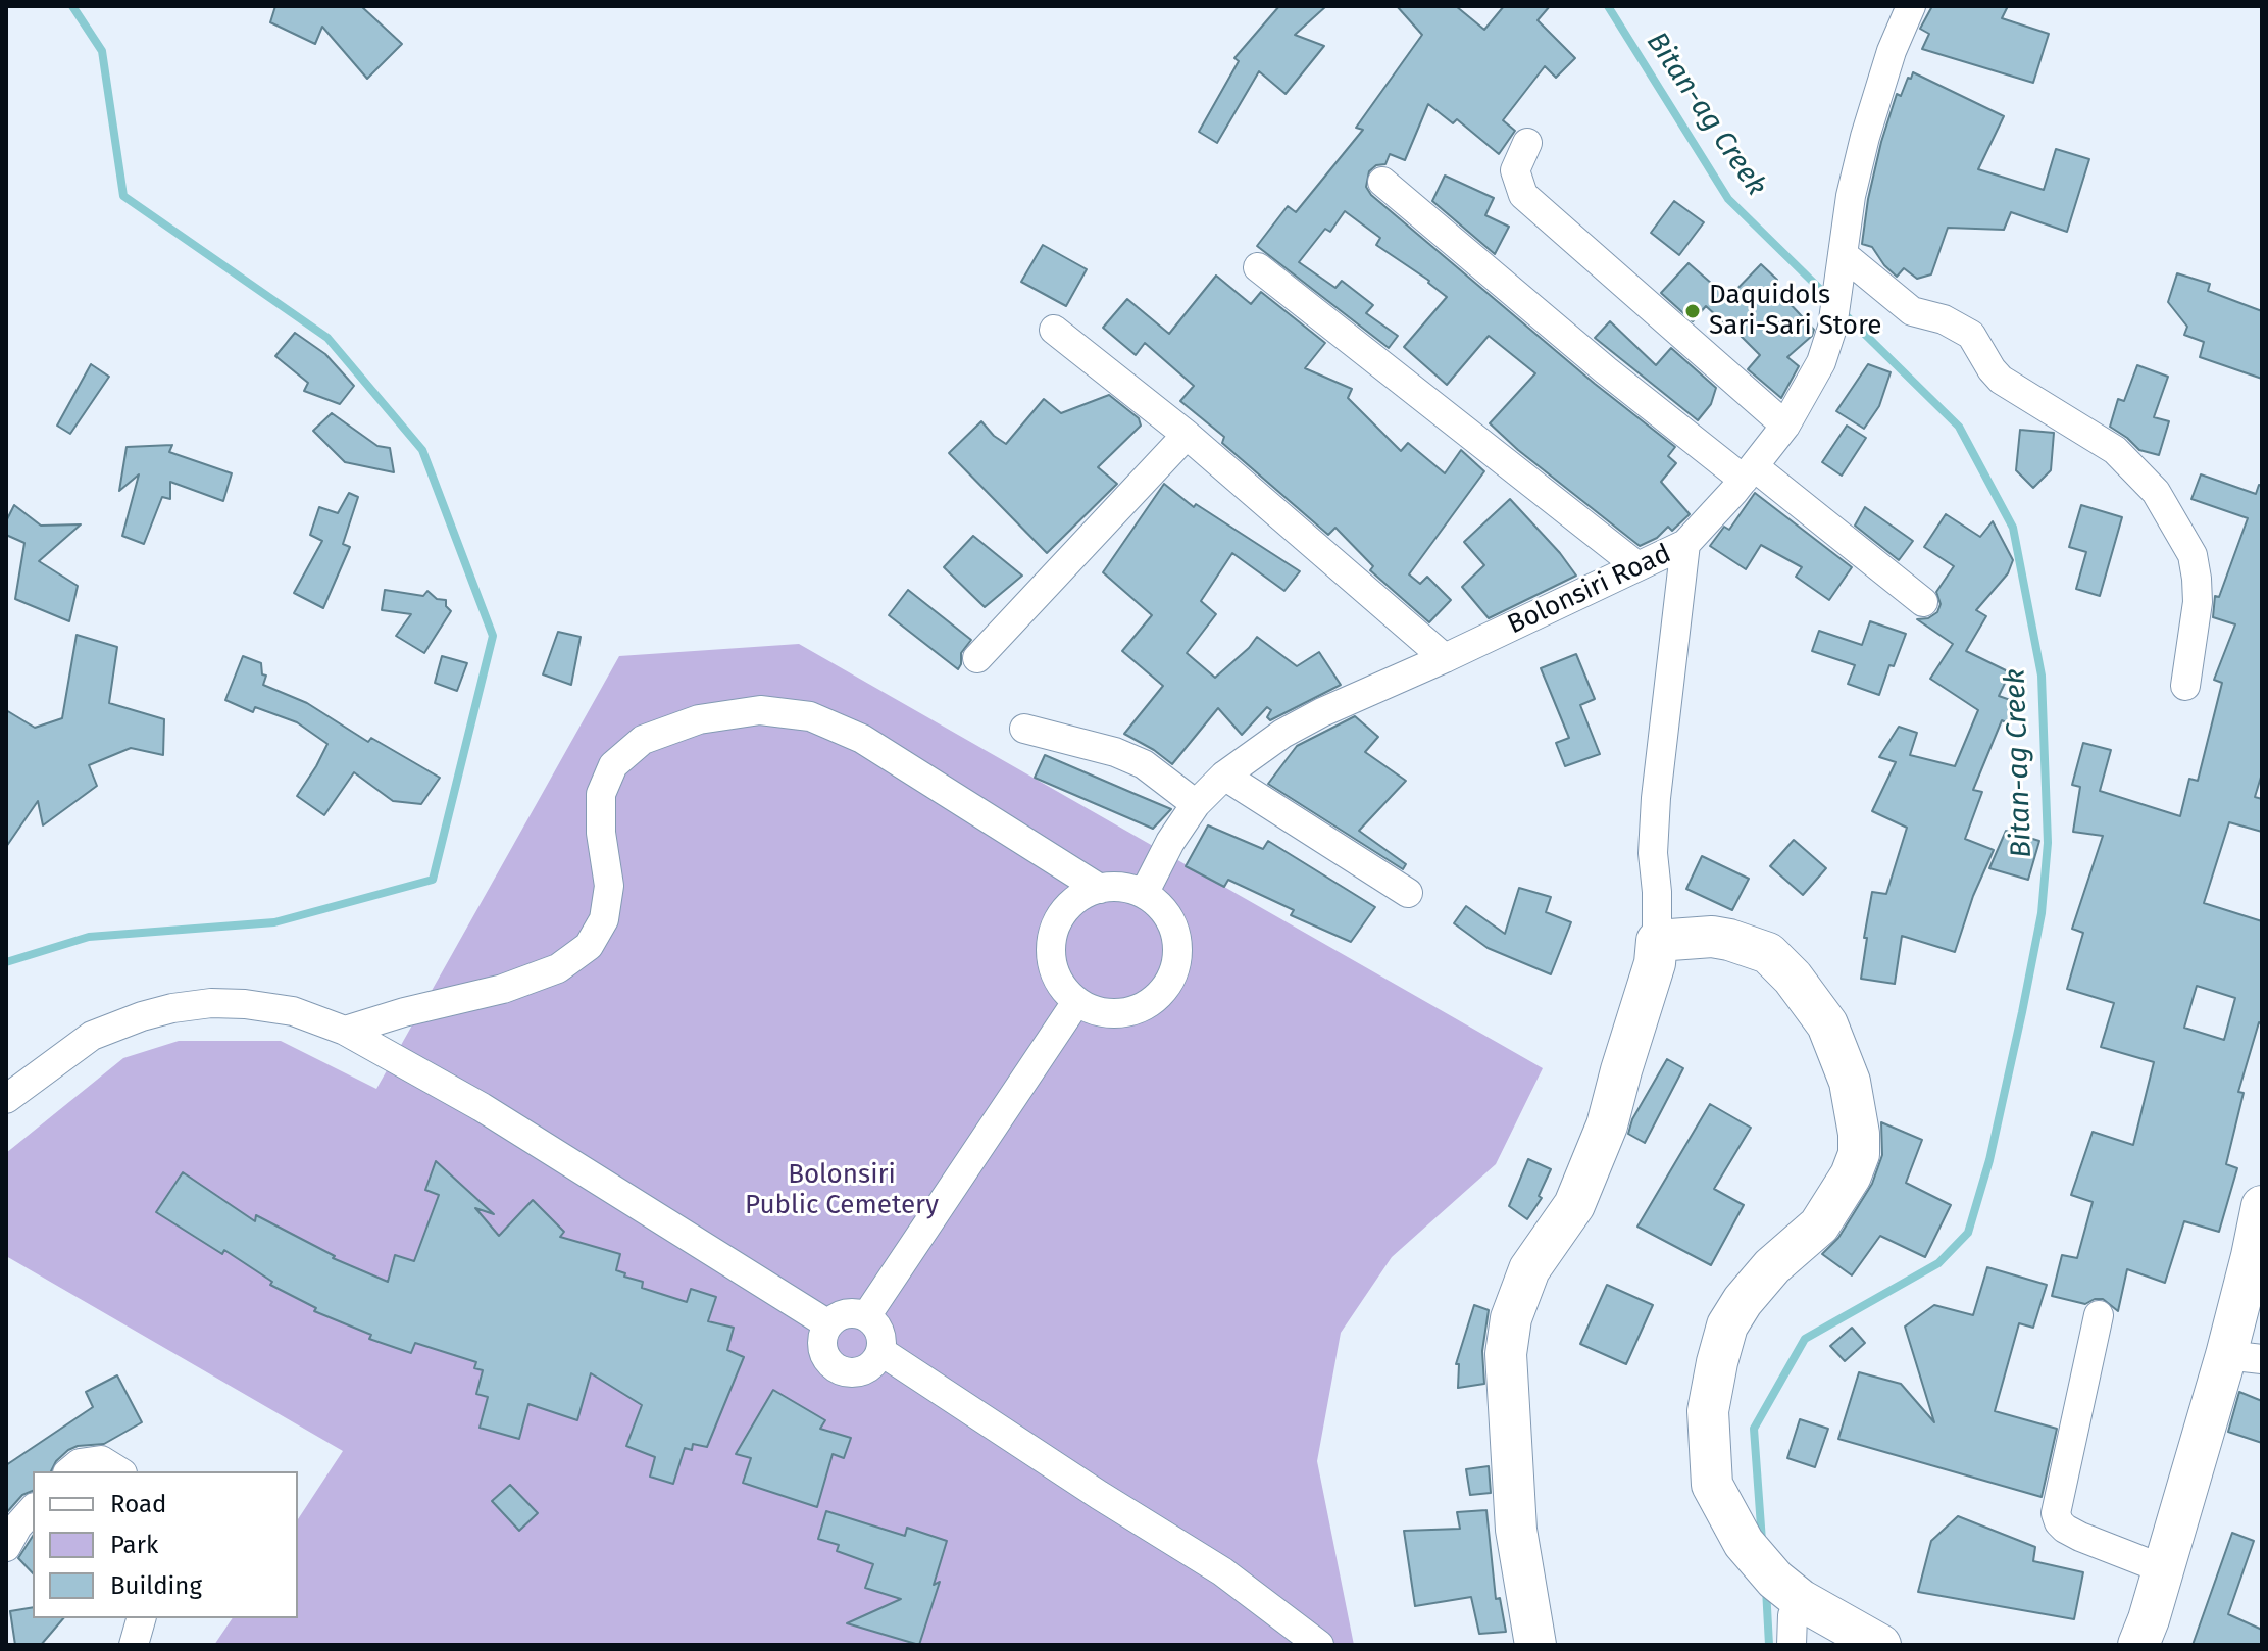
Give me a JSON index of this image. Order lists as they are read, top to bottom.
{
  "streets": {
    "street": ["Bolonsiri Road"]
  },
  "water": ["Bitan-ag Creek"],
  "parks": ["Bolonsiri Public Cemetery"],
  "places": ["Daquidols Sari-Sari Store"],
  "legend": ["Road", "Park", "Building"]
}
